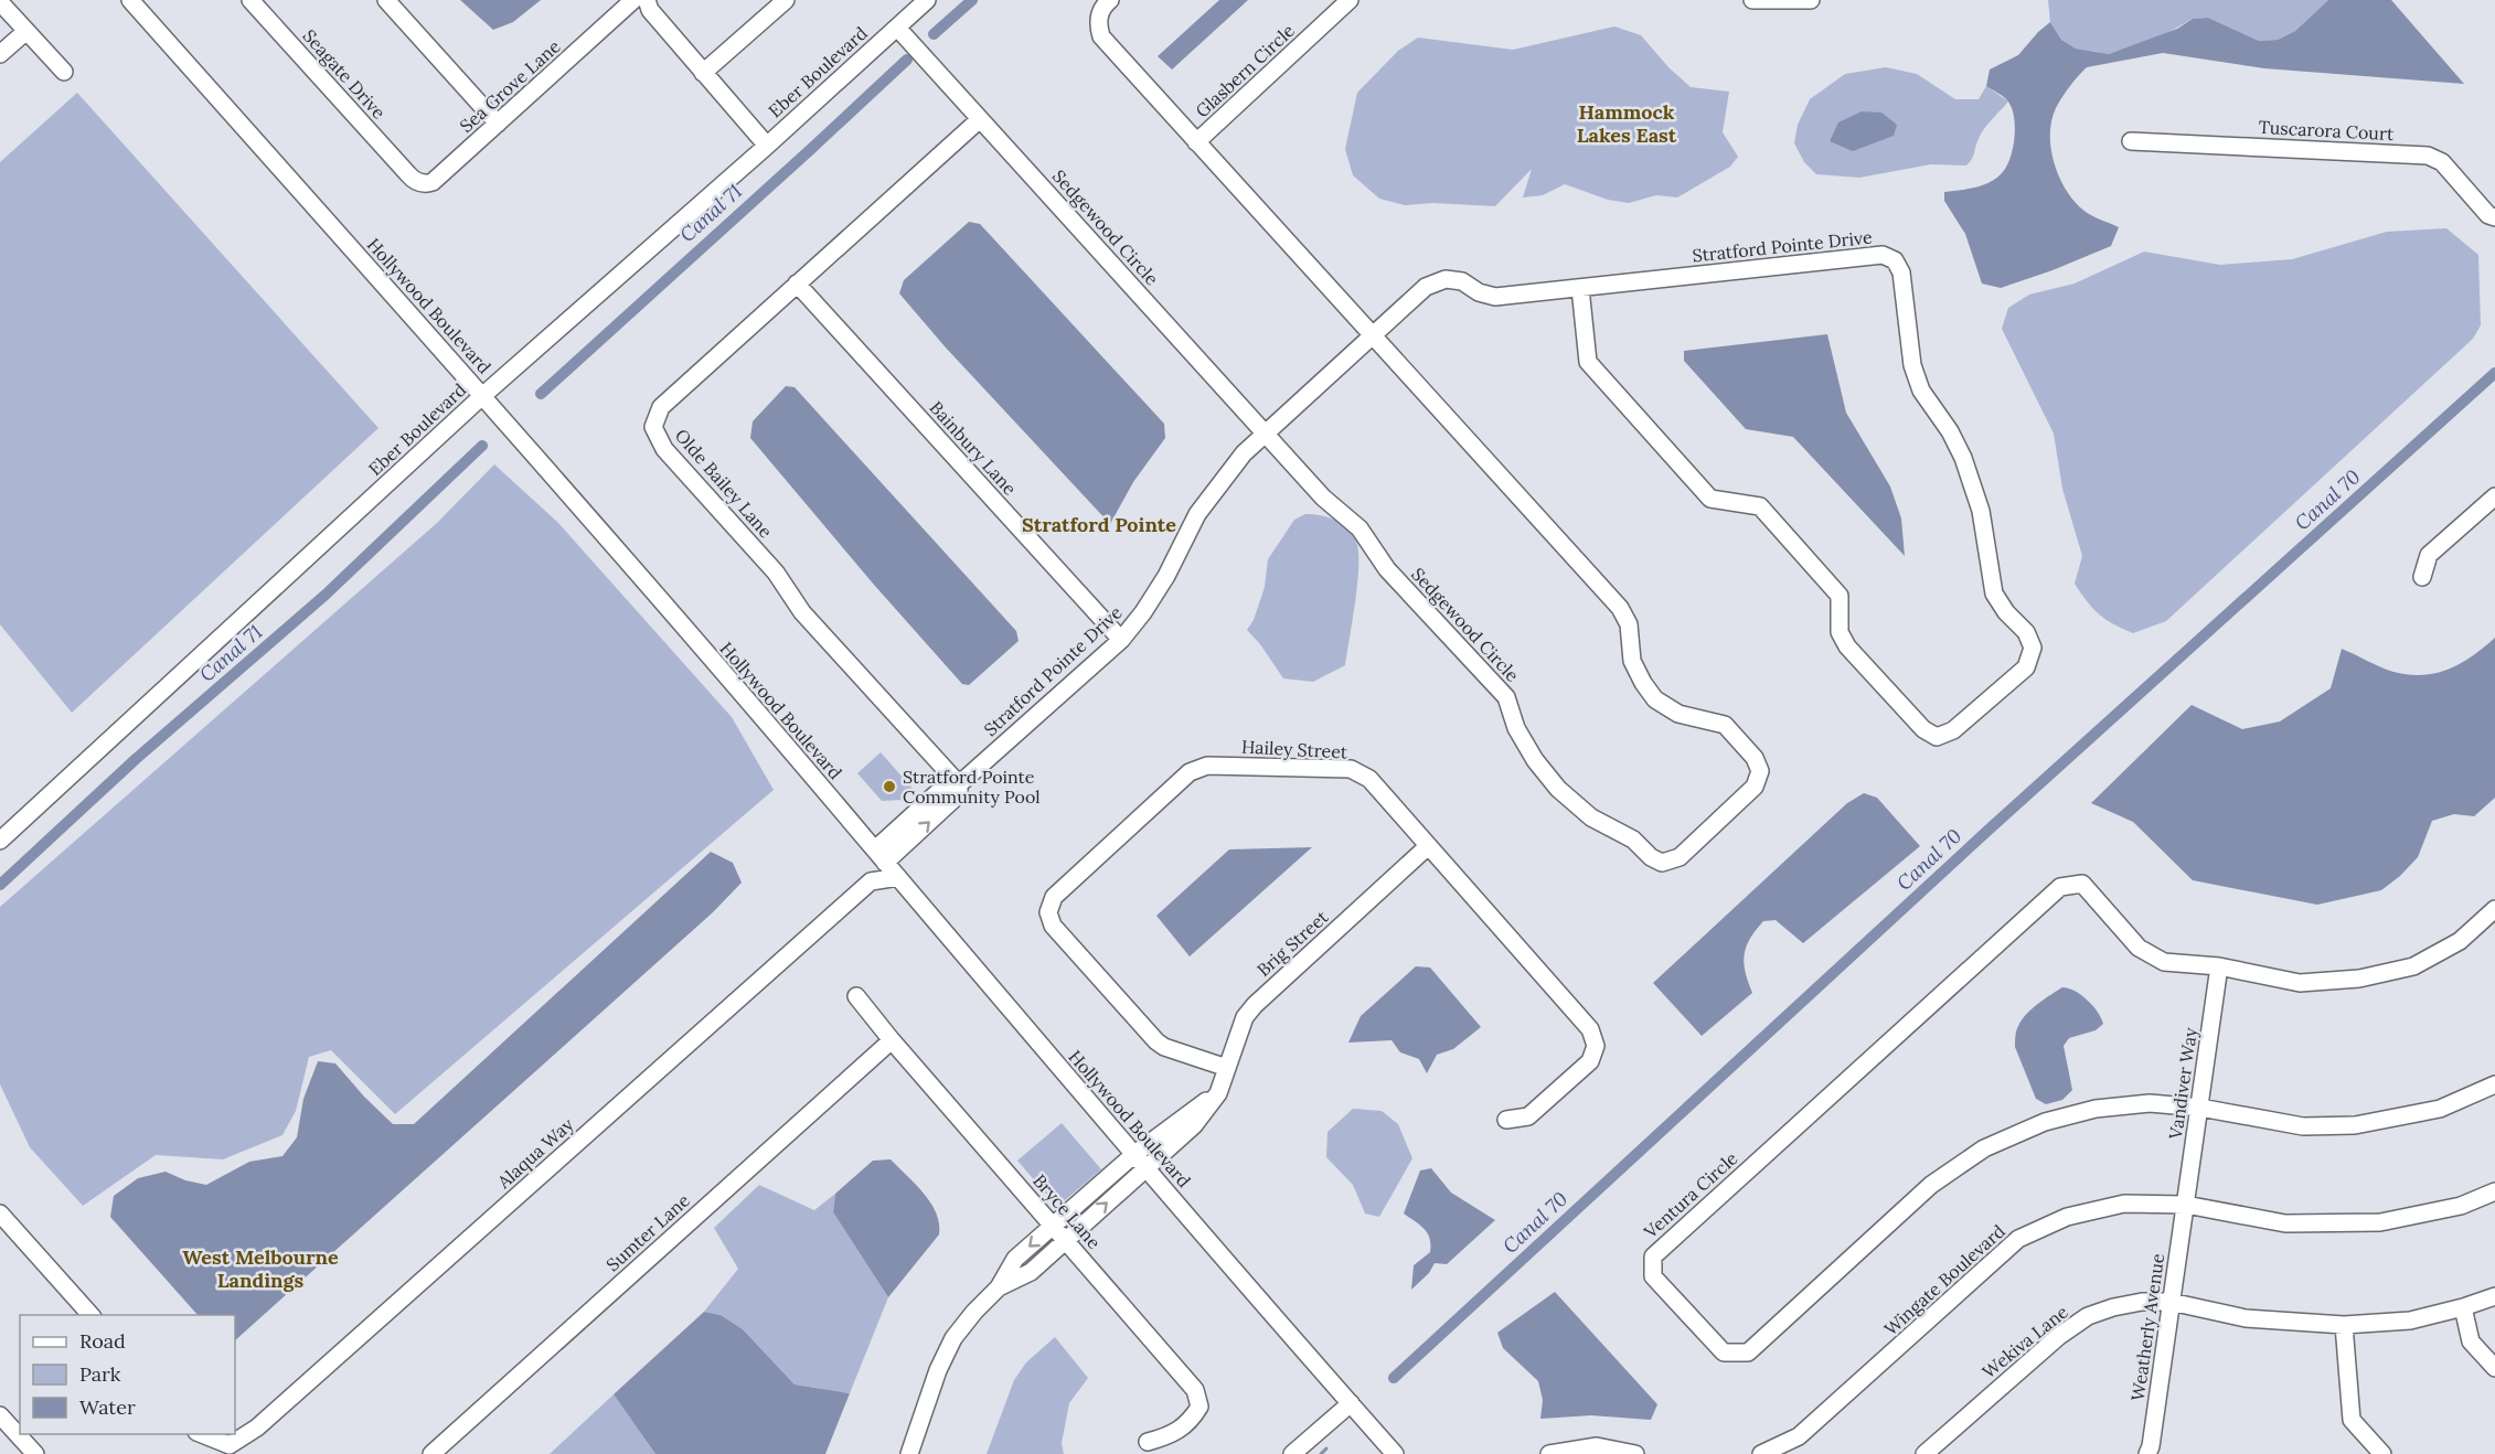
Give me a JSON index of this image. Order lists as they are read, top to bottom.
{
  "streets": {
    "street": [
      "Glasbern Circle",
      "Eber Boulevard",
      "Seagate Drive",
      "Sea Grove Lane",
      "Tuscarora Court",
      "Sedgewood Circle",
      "Stratford Pointe Drive",
      "Hollywood Boulevard",
      "Bainbury Lane",
      "Olde Bailey Lane",
      "Hailey Street",
      "Brig Street",
      "Vandiver Way",
      "Alaqua Way",
      "Ventura Circle",
      "Bryce Lane",
      "Sumter Lane",
      "Wingate Boulevard",
      "Weatherly Avenue",
      "Wekiva Lane"
    ]
  },
  "crossings": [
    ["Glasbern Circle", "Sedgewood Circle"],
    ["Eber Boulevard", "Sedgewood Circle"],
    ["Eber Boulevard", "Hollywood Boulevard"],
    ["Seagate Drive", "Sea Grove Lane"],
    ["Sedgewood Circle", "Stratford Pointe Drive"],
    ["Sedgewood Circle", "Olde Bailey Lane"],
    ["Stratford Pointe Drive", "Hollywood Boulevard"],
    ["Stratford Pointe Drive", "Bainbury Lane"],
    ["Stratford Pointe Drive", "Olde Bailey Lane"],
    ["Hollywood Boulevard", "Brig Street"],
    ["Hollywood Boulevard", "Alaqua Way"],
    ["Bainbury Lane", "Olde Bailey Lane"],
    ["Hailey Street", "Brig Street"],
    ["Brig Street", "Bryce Lane"],
    ["Vandiver Way", "Ventura Circle"],
    ["Vandiver Way", "Wingate Boulevard"],
    ["Vandiver Way", "Weatherly Avenue"],
    ["Bryce Lane", "Sumter Lane"],
    ["Wingate Boulevard", "Weatherly Avenue"],
    ["Weatherly Avenue", "Wekiva Lane"]
  ],
  "districts": ["Hammock Lakes East", "Stratford Pointe", "West Melbourne Landings"],
  "water": ["Canal 71", "Canal 70"],
  "places": ["Stratford Pointe Community Pool"],
  "legend": ["Road", "Park", "Water"]
}
